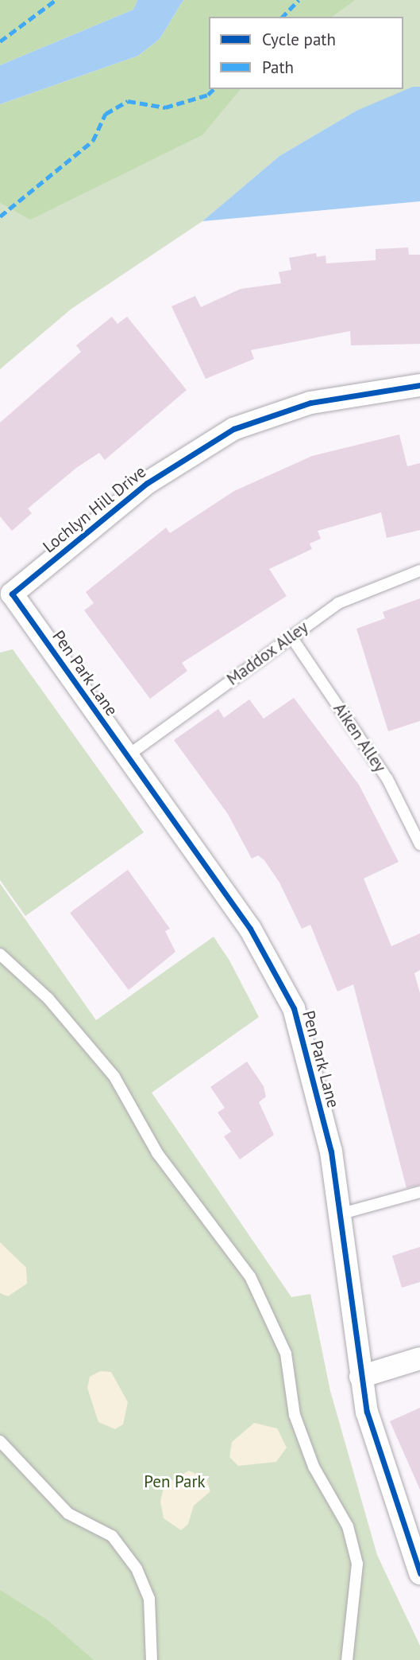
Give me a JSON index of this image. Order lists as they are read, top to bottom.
{
  "streets": {
    "street": ["Lochlyn Hill Drive", "Pen Park Lane"],
    "lane": ["Maddox Alley", "Aiken Alley"]
  },
  "crossings": [
    ["Lochlyn Hill Drive", "Pen Park Lane"],
    ["Maddox Alley", "Pen Park Lane"],
    ["Maddox Alley", "Aiken Alley"]
  ],
  "parks": ["Pen Park"],
  "legend": ["Cycle path", "Path"]
}
